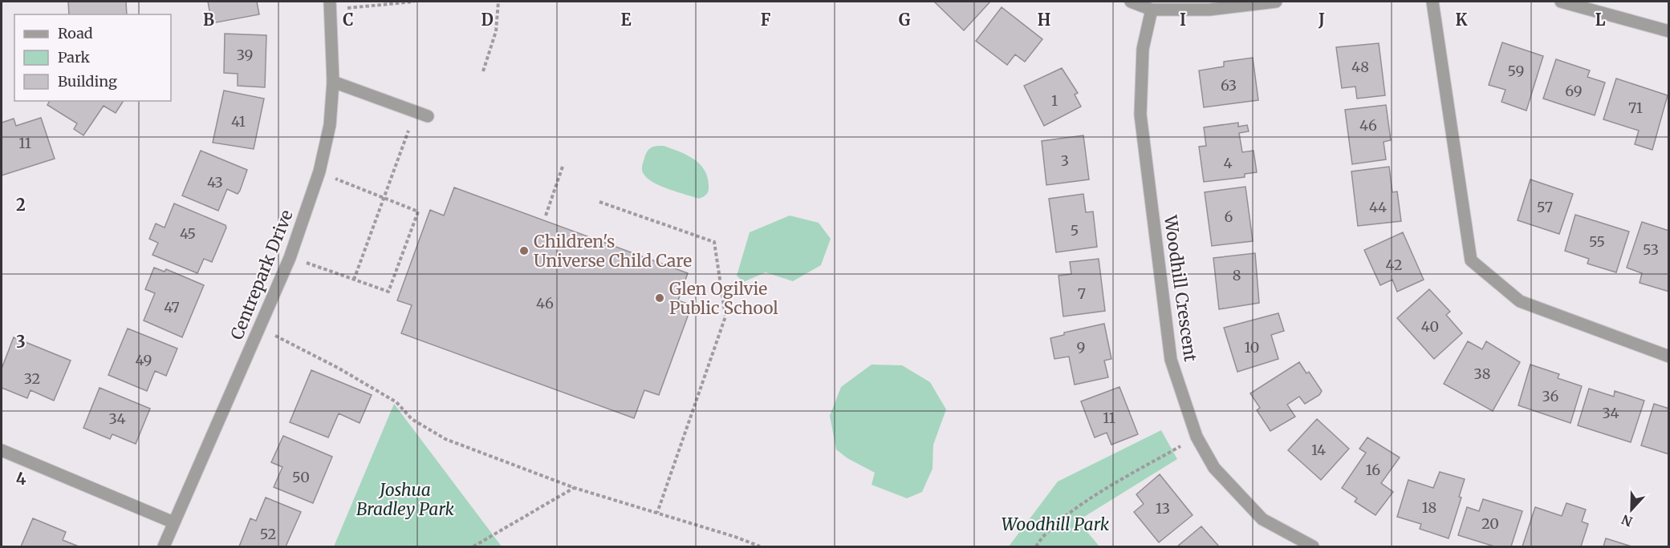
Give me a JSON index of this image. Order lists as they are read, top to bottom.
{
  "streets": {
    "street": ["Centrepark Drive", "Woodhill Crescent"]
  },
  "parks": ["Joshua Bradley Park", "Woodhill Park"],
  "places": ["Children's Universe Child Care", "Glen Ogilvie Public School"],
  "house_numbers": [
    "39",
    "48",
    "59",
    "63",
    "69",
    "1",
    "71",
    "41",
    "46",
    "11",
    "3",
    "4",
    "43",
    "44",
    "57",
    "6",
    "5",
    "45",
    "55",
    "53",
    "42",
    "8",
    "7",
    "46",
    "47",
    "40",
    "9",
    "10",
    "49",
    "38",
    "32",
    "36",
    "34",
    "11",
    "34",
    "14",
    "16",
    "50",
    "18",
    "13",
    "20",
    "52"
  ],
  "legend": ["Road", "Park", "Building"],
  "north": "bottom",
  "grid": {
    "columns": [
      "B",
      "C",
      "D",
      "E",
      "F",
      "G",
      "H",
      "I",
      "J",
      "K",
      "L"
    ],
    "rows": ["2", "3", "4"]
  }
}
